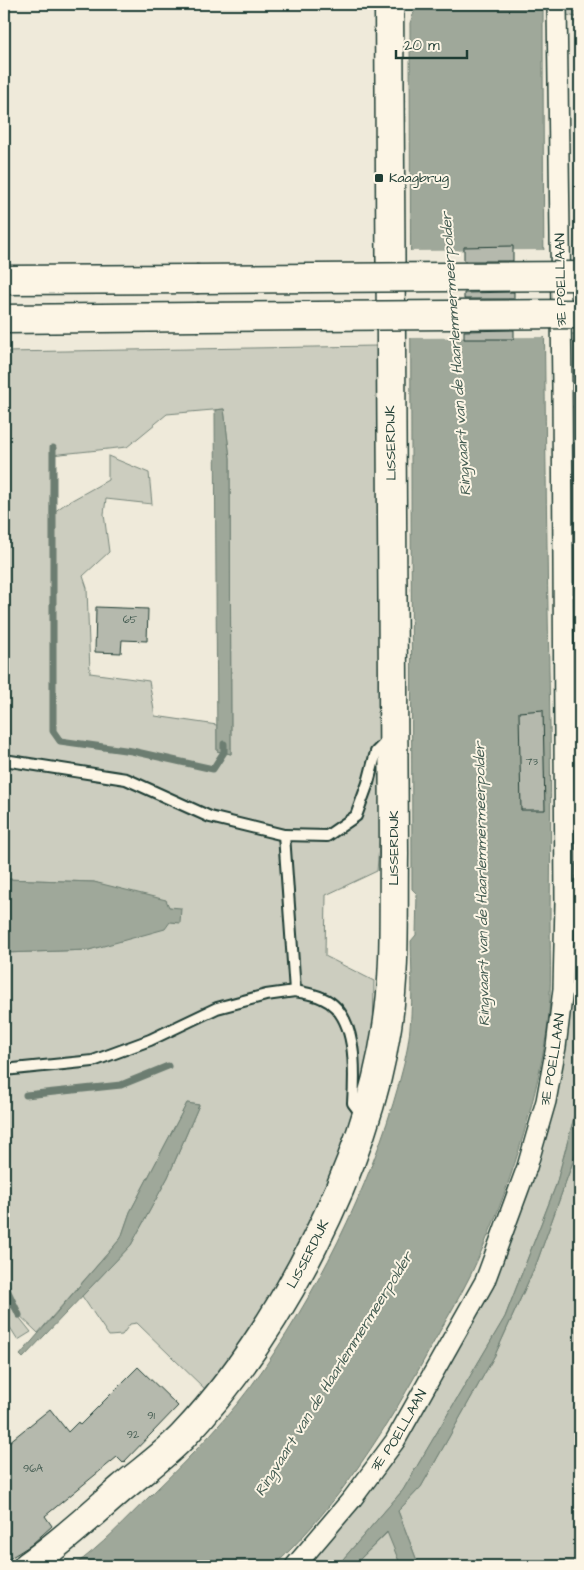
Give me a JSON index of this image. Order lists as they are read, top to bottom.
{
  "streets": {
    "main road": ["LISSERDIJK"],
    "street": ["3E POELLAAN"]
  },
  "water": ["Ringvaart van de Haarlemmermeerpolder"],
  "places": {
    "transit": ["Kaagbrug"]
  },
  "house_numbers": [
    "65",
    "73",
    "91",
    "92",
    "96A"
  ],
  "scale_bar": "20 m"
}
